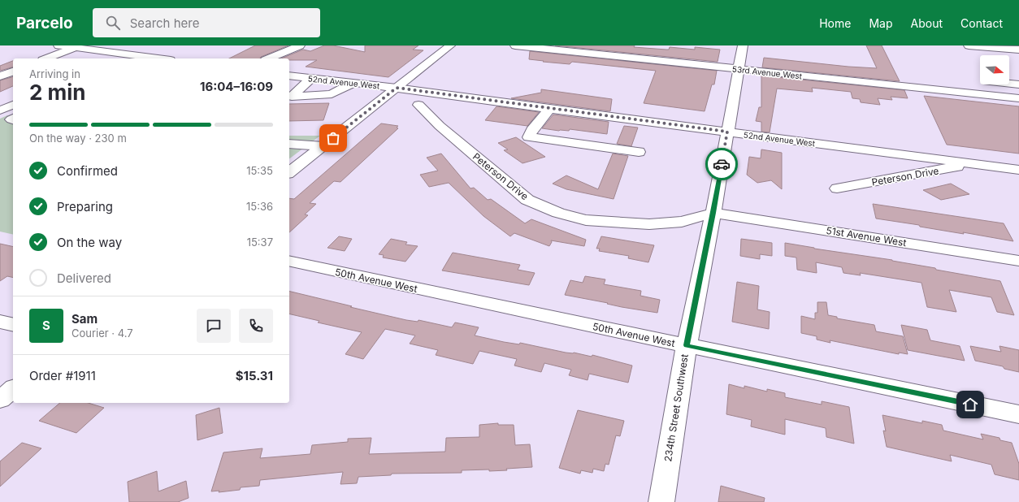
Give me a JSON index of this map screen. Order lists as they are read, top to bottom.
{
  "streets": {
    "street": [
      "53rd Avenue West",
      "52nd Avenue West",
      "Peterson Drive",
      "51st Avenue West",
      "50th Avenue West",
      "234th Street Southwest"
    ]
  },
  "crossings": [
    ["53rd Avenue West", "234th Street Southwest"],
    ["52nd Avenue West", "Peterson Drive"],
    ["52nd Avenue West", "234th Street Southwest"],
    ["Peterson Drive", "51st Avenue West"],
    ["Peterson Drive", "234th Street Southwest"],
    ["51st Avenue West", "234th Street Southwest"],
    ["50th Avenue West", "234th Street Southwest"]
  ],
  "north": "right",
  "page": {
    "header": "Parcelo",
    "search": "Search here",
    "nav": [
      "Home",
      "Map",
      "About",
      "Contact"
    ],
    "heading": ["2 min", "Arriving in", "16:04–16:09"],
    "panel": [
      "Sam",
      "Courier · 4.7",
      "Order #1911",
      "$15.31"
    ],
    "bar": "On the way · 230 m",
    "list": [
      ["Confirmed", "15:35"],
      ["Preparing", "15:36"],
      ["On the way", "15:37"],
      "Delivered"
    ],
    "round": "S"
  }
}
